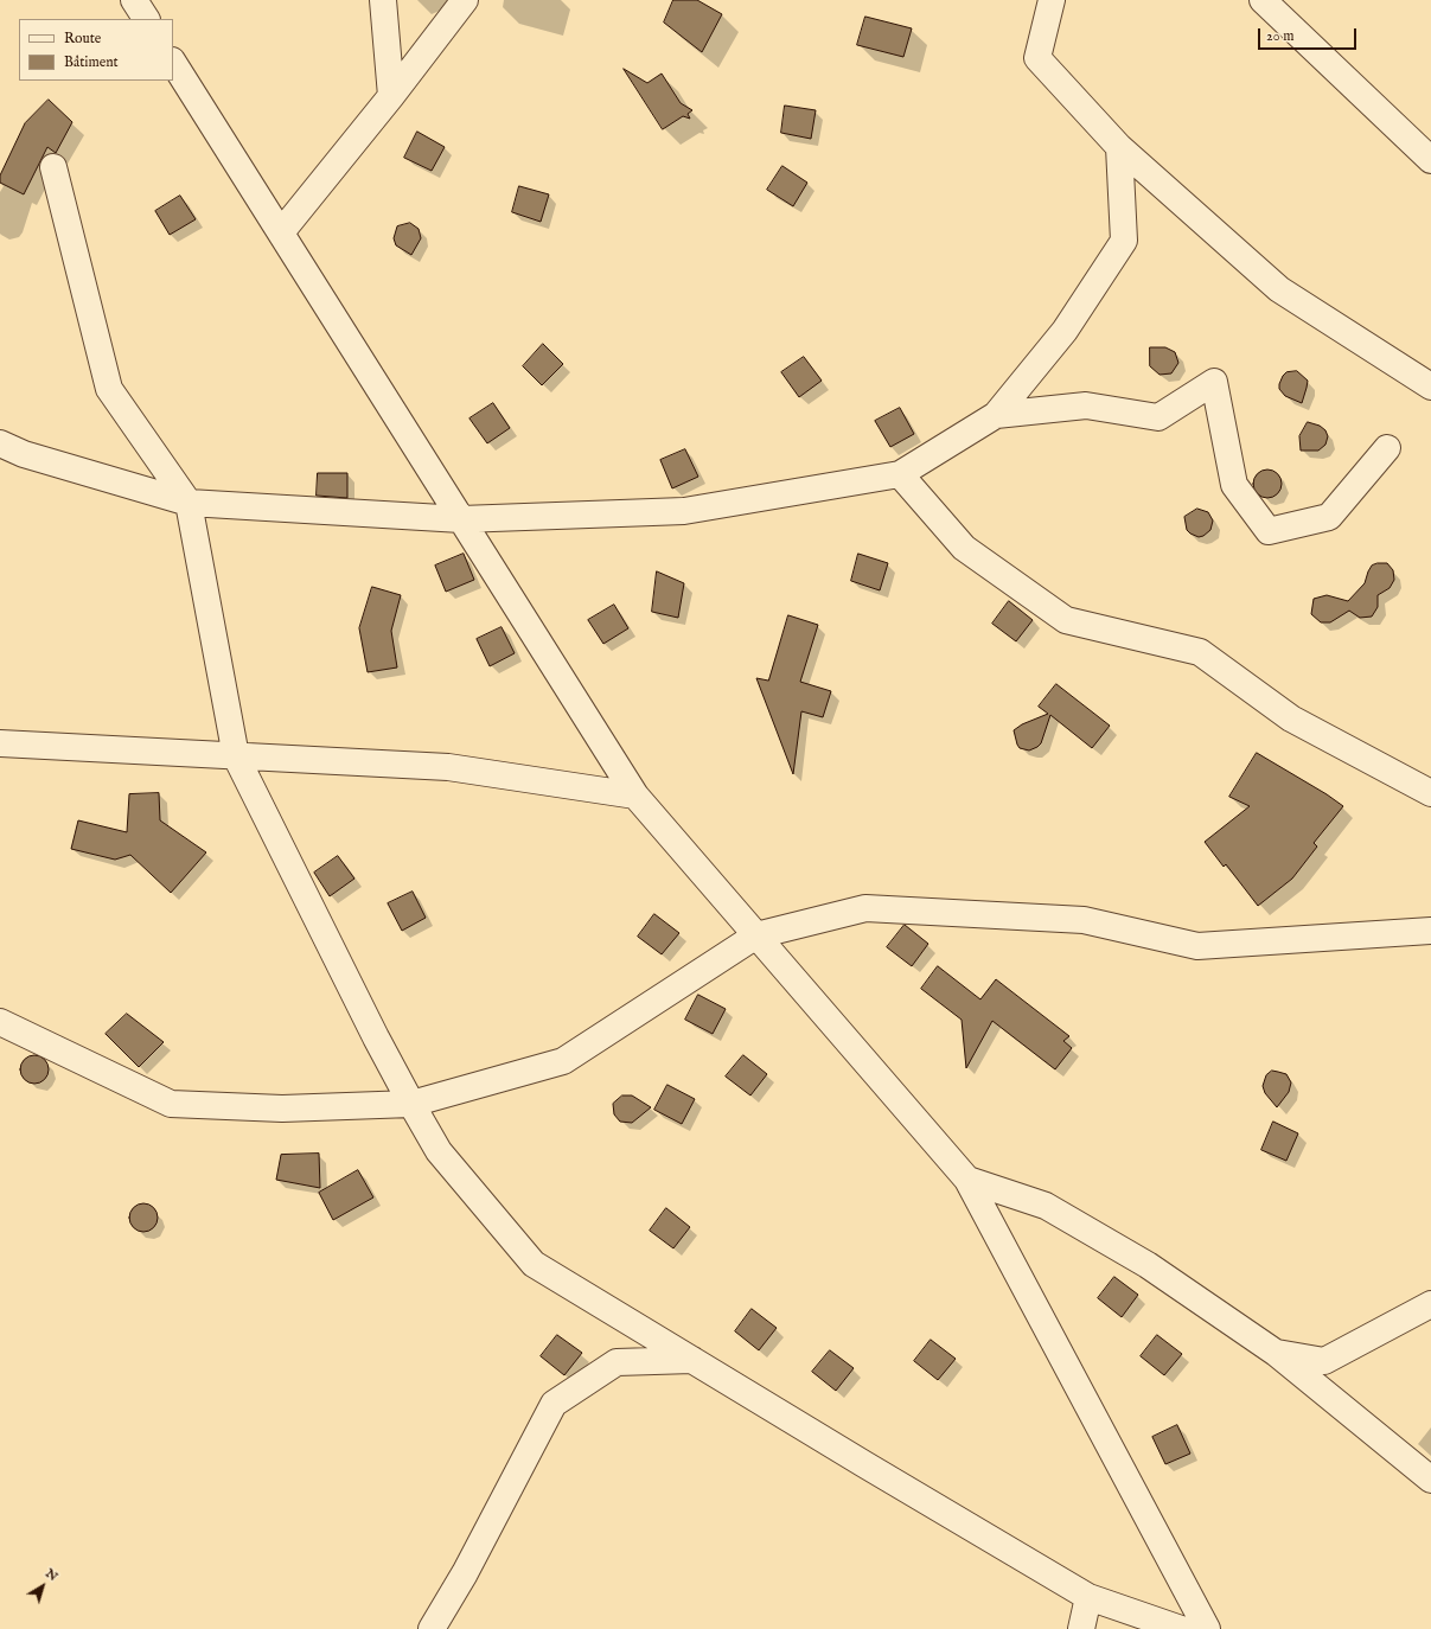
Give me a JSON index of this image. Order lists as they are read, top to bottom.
{
  "legend": ["Route", "Bâtiment"],
  "scale_bar": "20 m",
  "north": "top right"
}
